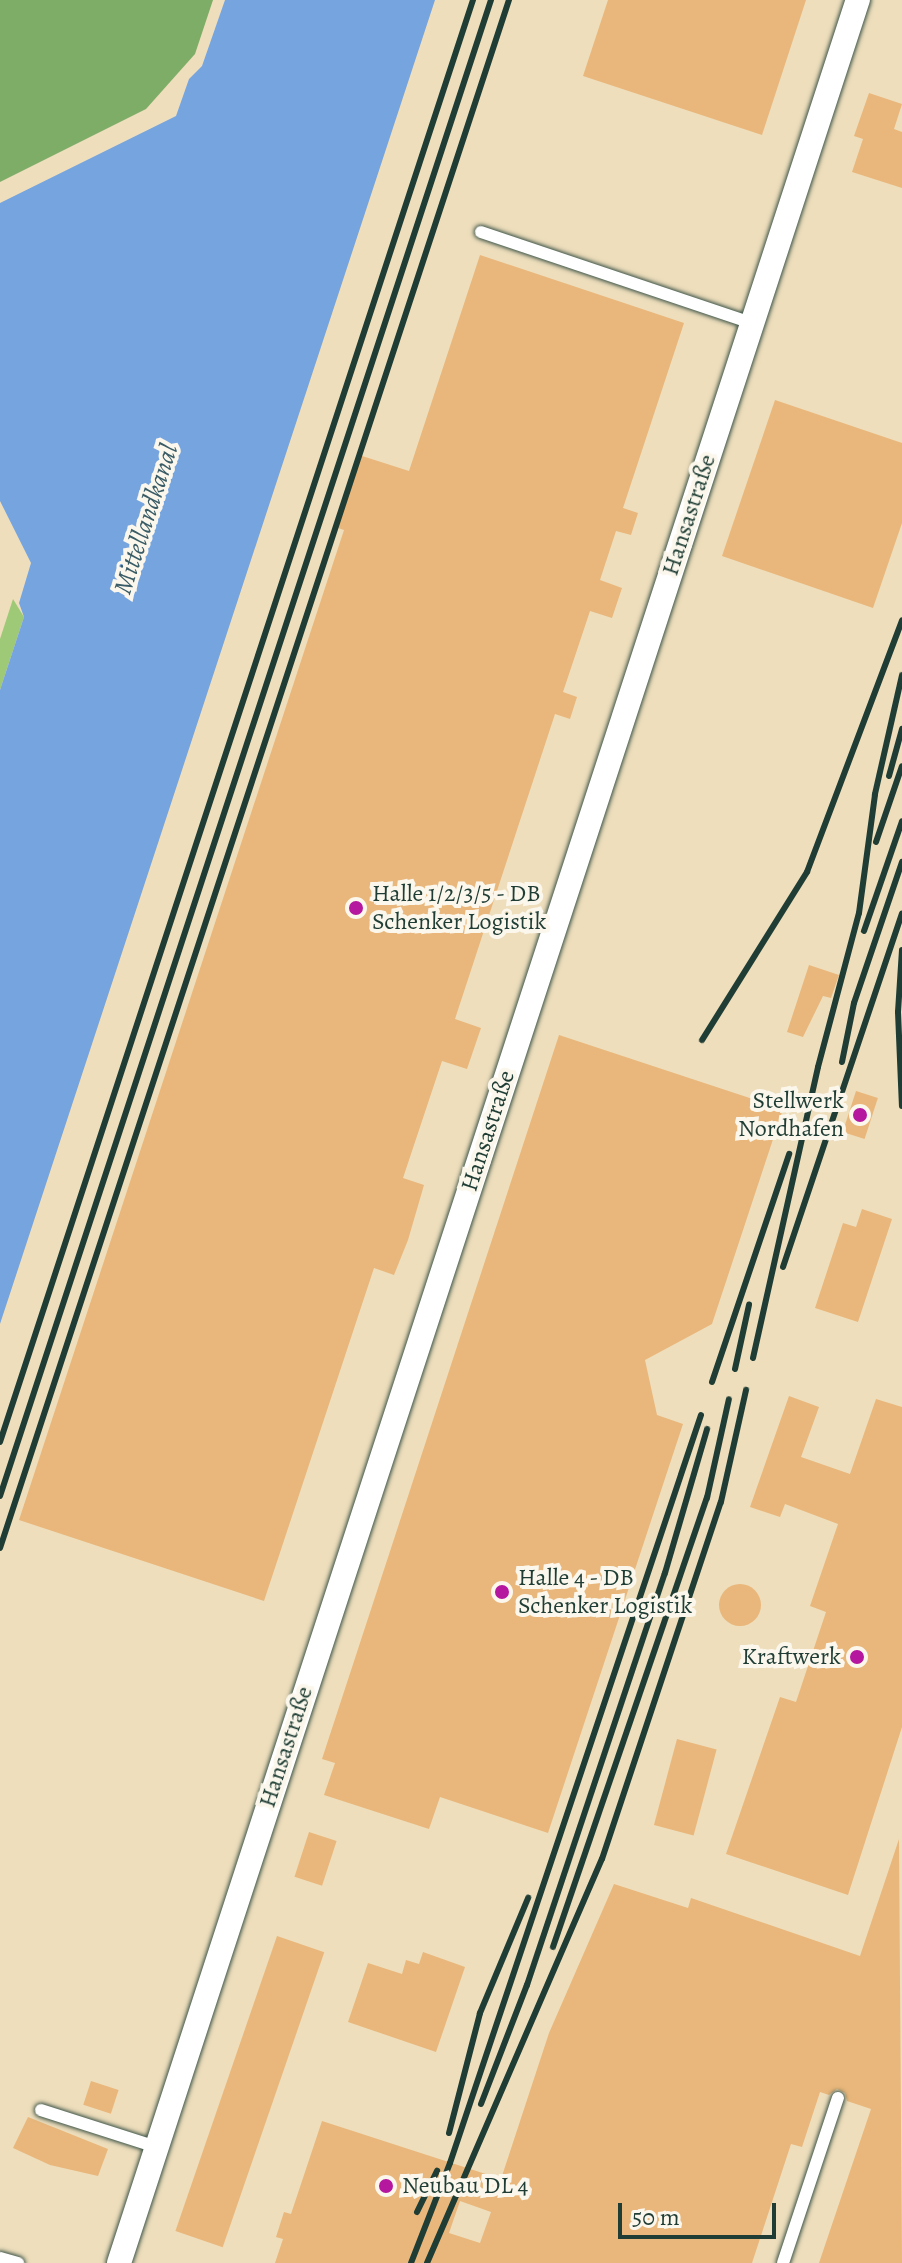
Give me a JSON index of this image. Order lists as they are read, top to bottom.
{
  "streets": {
    "street": ["Hansastraße"]
  },
  "water": ["Mittellandkanal"],
  "places": [
    "Halle 1/2/3/5 - DB Schenker Logistik",
    "Stellwerk Nordhafen",
    "Halle 4 - DB Schenker Logistik",
    "Kraftwerk",
    "Neubau DL 4"
  ],
  "scale_bar": "50 m"
}
